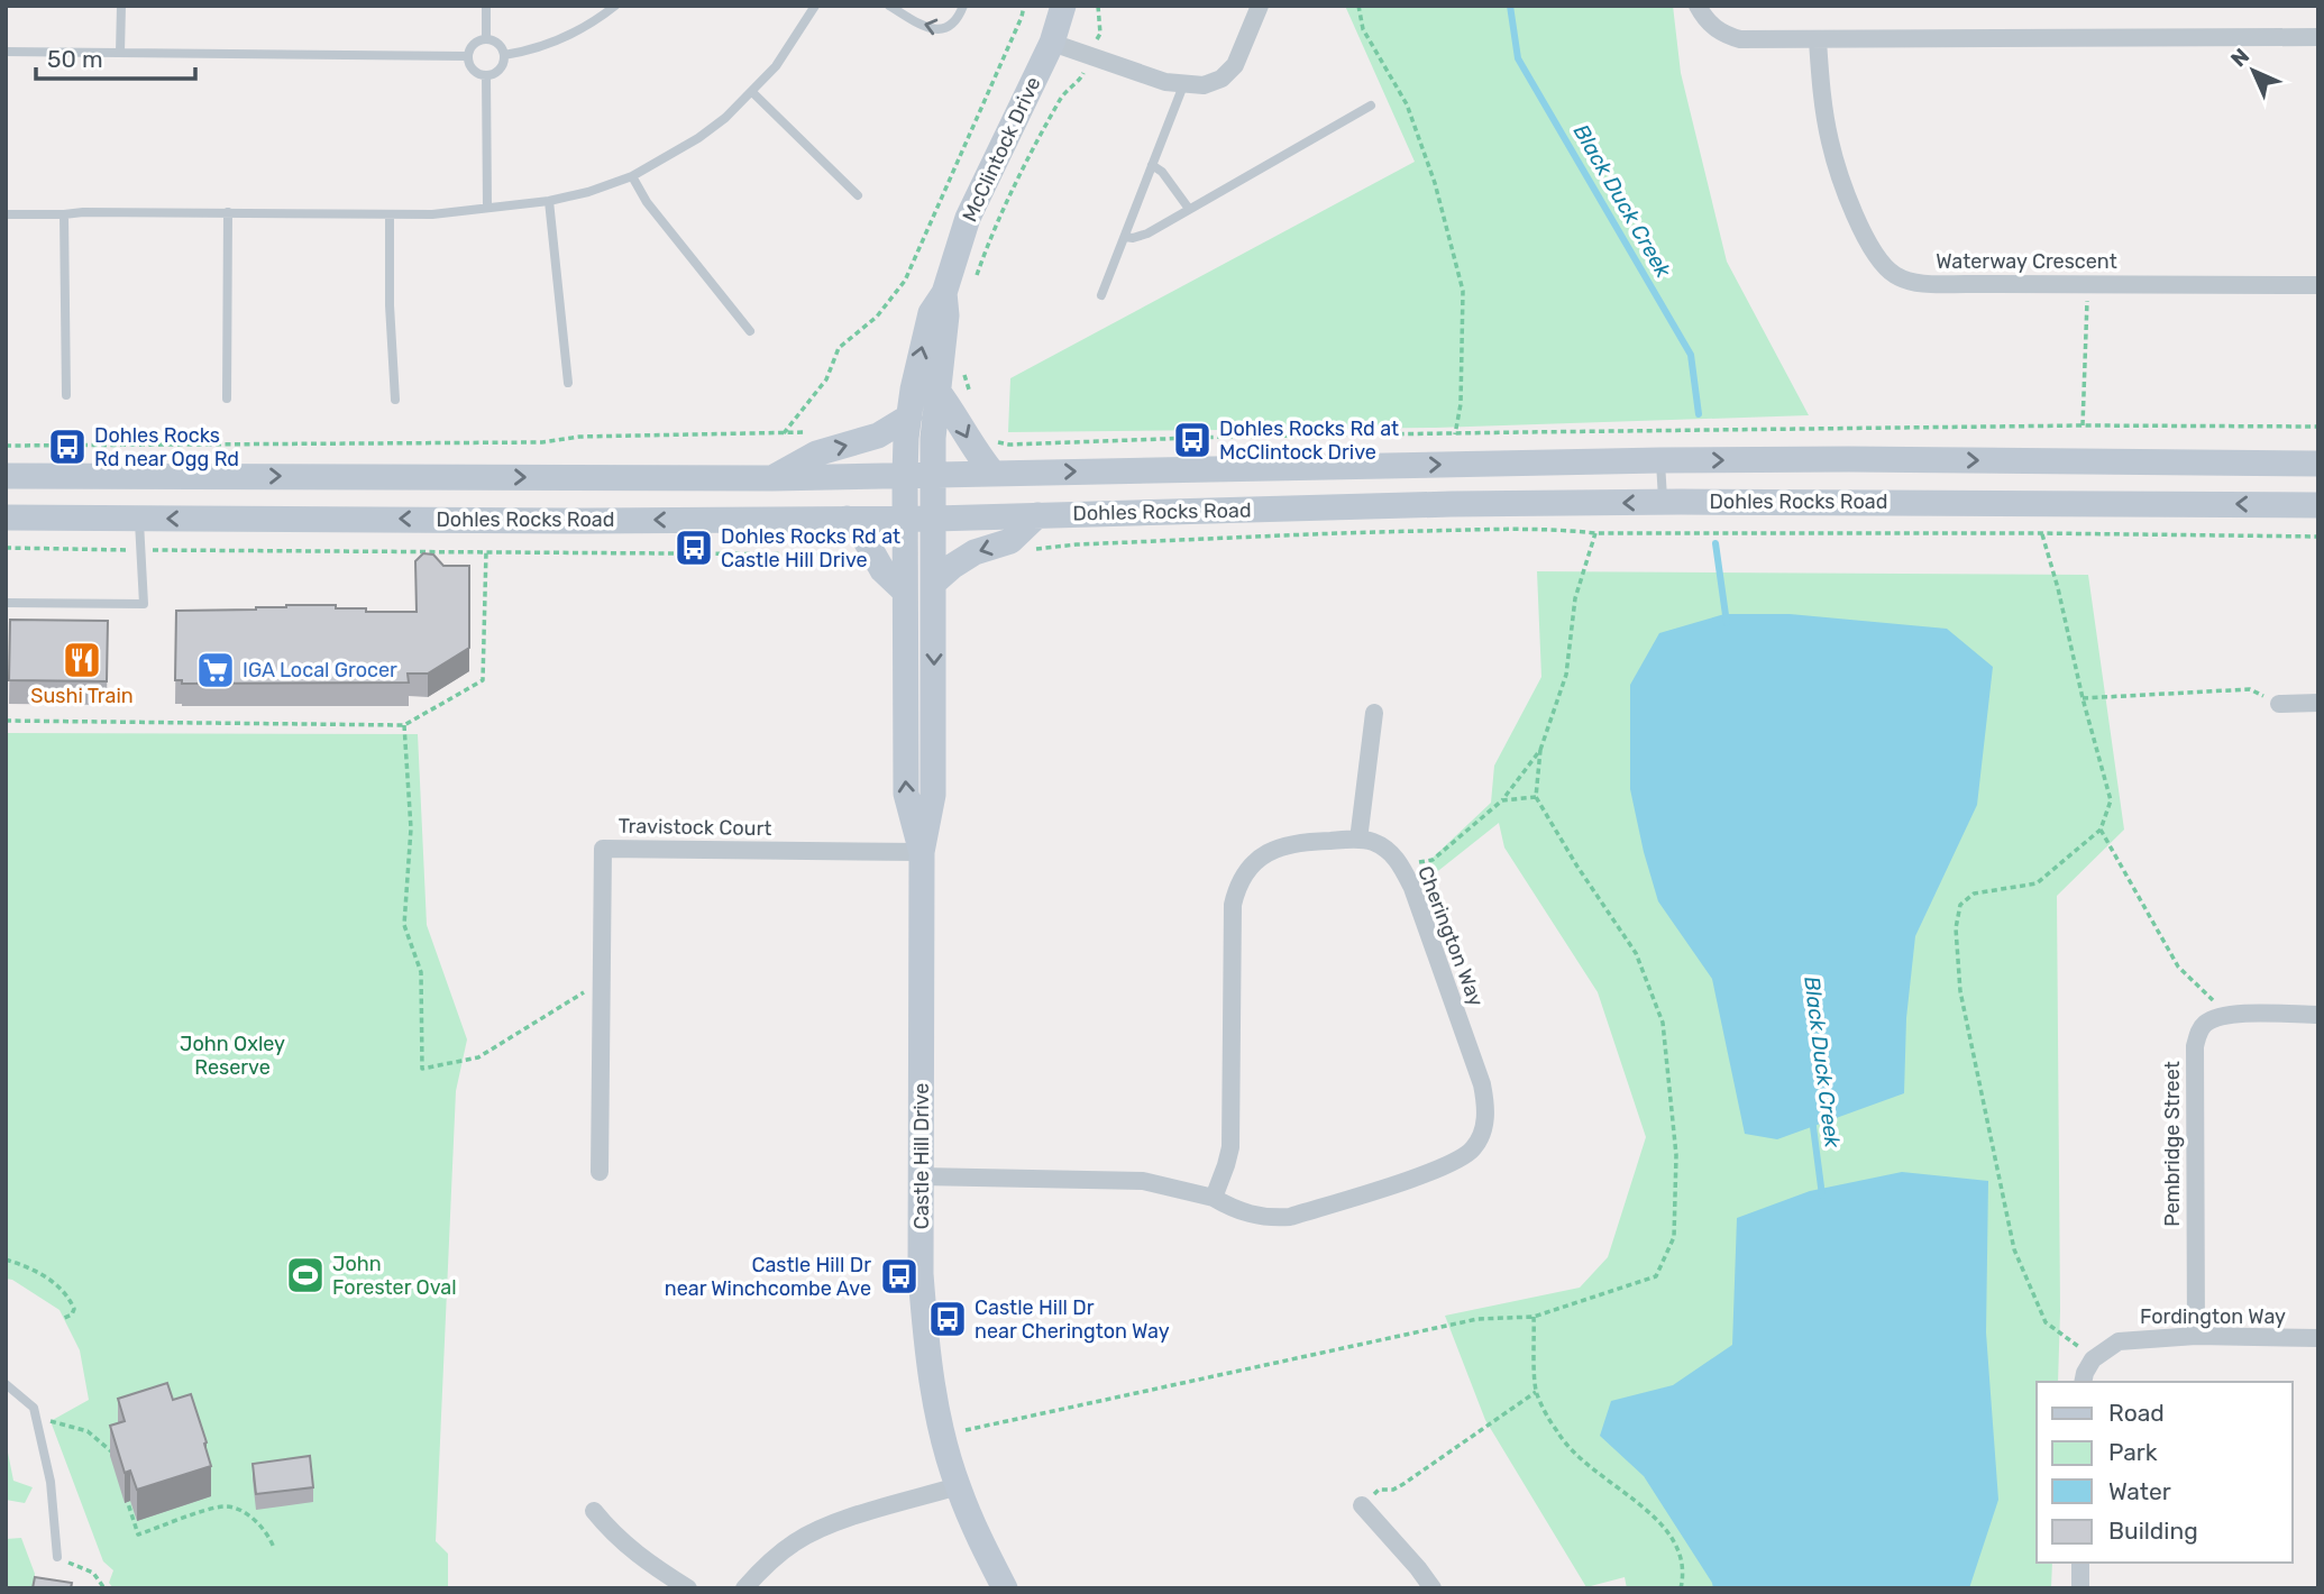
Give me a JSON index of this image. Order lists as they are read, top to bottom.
{
  "streets": {
    "main road": ["McClintock Drive", "Dohles Rocks Road", "Castle Hill Drive"],
    "street": [
      "Waterway Crescent",
      "Travistock Court",
      "Cherington Way",
      "Pembridge Street",
      "Fordington Way"
    ]
  },
  "crossings": [
    ["McClintock Drive", "Dohles Rocks Road"],
    ["McClintock Drive", "Castle Hill Drive"],
    ["Dohles Rocks Road", "Castle Hill Drive"],
    ["Travistock Court", "Castle Hill Drive"],
    ["Cherington Way", "Castle Hill Drive"],
    ["Pembridge Street", "Fordington Way"]
  ],
  "water": ["Black Duck Creek"],
  "parks": ["John Oxley Reserve"],
  "places": {
    "bus stop": [
      "Dohles Rocks Rd at McClintock Drive",
      "Dohles Rocks Rd near Ogg Rd",
      "Dohles Rocks Rd at Castle Hill Drive",
      "Castle Hill Dr near Winchcombe Ave",
      "Castle Hill Dr near Cherington Way"
    ],
    "restaurant": ["Sushi Train"],
    "supermarket": ["IGA Local Grocer"],
    "sports": ["John Forester Oval"]
  },
  "legend": [
    "Road",
    "Park",
    "Water",
    "Building"
  ],
  "scale_bar": "50 m",
  "north": "top left"
}
